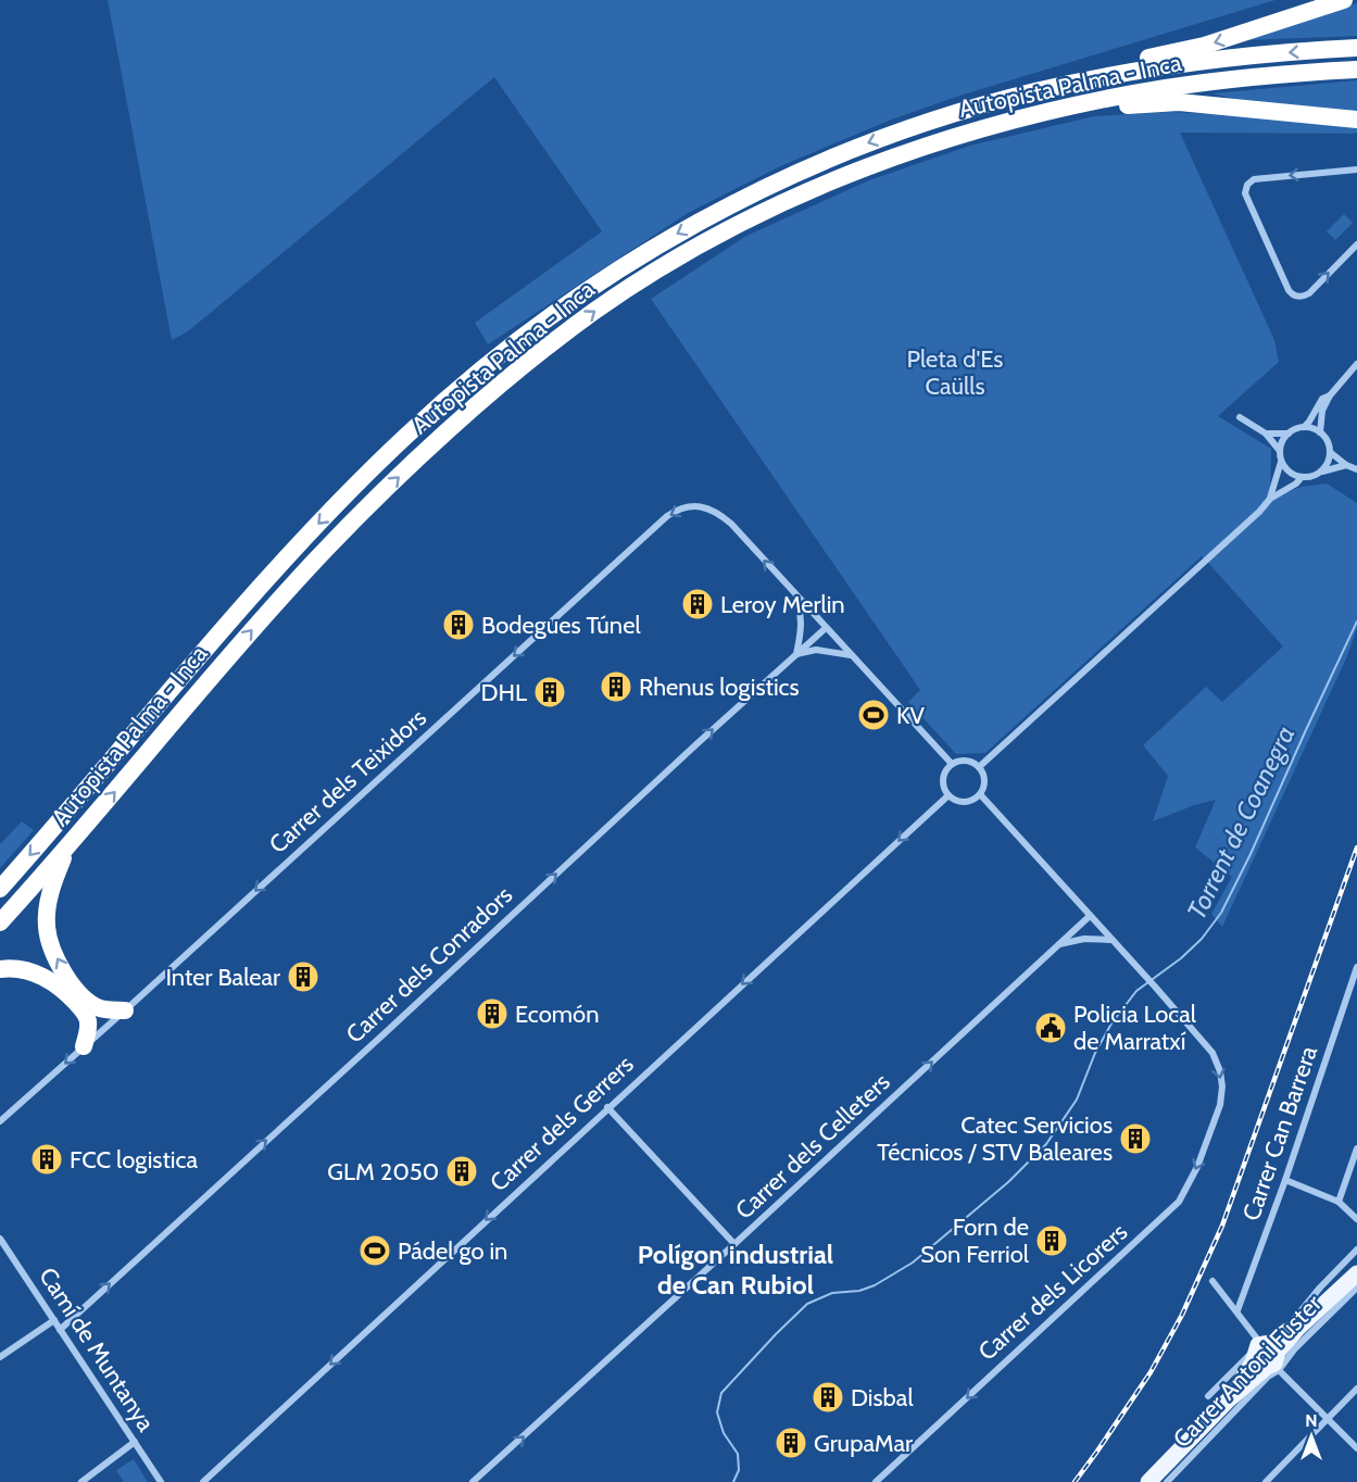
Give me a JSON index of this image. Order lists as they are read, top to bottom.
{
  "streets": {
    "highway": ["Autopista Palma - Inca"],
    "street": [
      "Carrer dels Teixidors",
      "Carrer dels Conradors",
      "Carrer dels Gerrers",
      "Carrer Can Barrera",
      "Carrer dels Celleters",
      "Carrer dels Licorers",
      "Camí de Muntanya",
      "Carrer Antoni Fuster"
    ]
  },
  "crossings": [
    ["Carrer dels Teixidors", "Carrer dels Conradors"],
    ["Carrer dels Teixidors", "Carrer dels Gerrers"],
    ["Carrer dels Conradors", "Camí de Muntanya"]
  ],
  "one_way": [
    "Carrer dels Teixidors",
    "Carrer dels Conradors",
    "Carrer dels Gerrers",
    "Carrer dels Celleters",
    "Carrer dels Licorers"
  ],
  "districts": ["Polígon industrial de Can Rubiol"],
  "water": ["Torrent de Coanegra"],
  "parks": ["Pleta d'Es Caülls"],
  "places": {
    "building": [
      "Leroy Merlin",
      "Bodegues Túnel",
      "Rhenus logistics",
      "DHL",
      "Inter Balear",
      "Ecomón",
      "Catec Servicios Técnicos / STV Baleares",
      "FCC logistica",
      "GLM 2050",
      "Forn de Son Ferriol",
      "Disbal",
      "GrupaMar"
    ],
    "sports": ["KV", "Pádel go in"],
    "public building": ["Policia Local de Marratxí"]
  },
  "north": "top"
}
